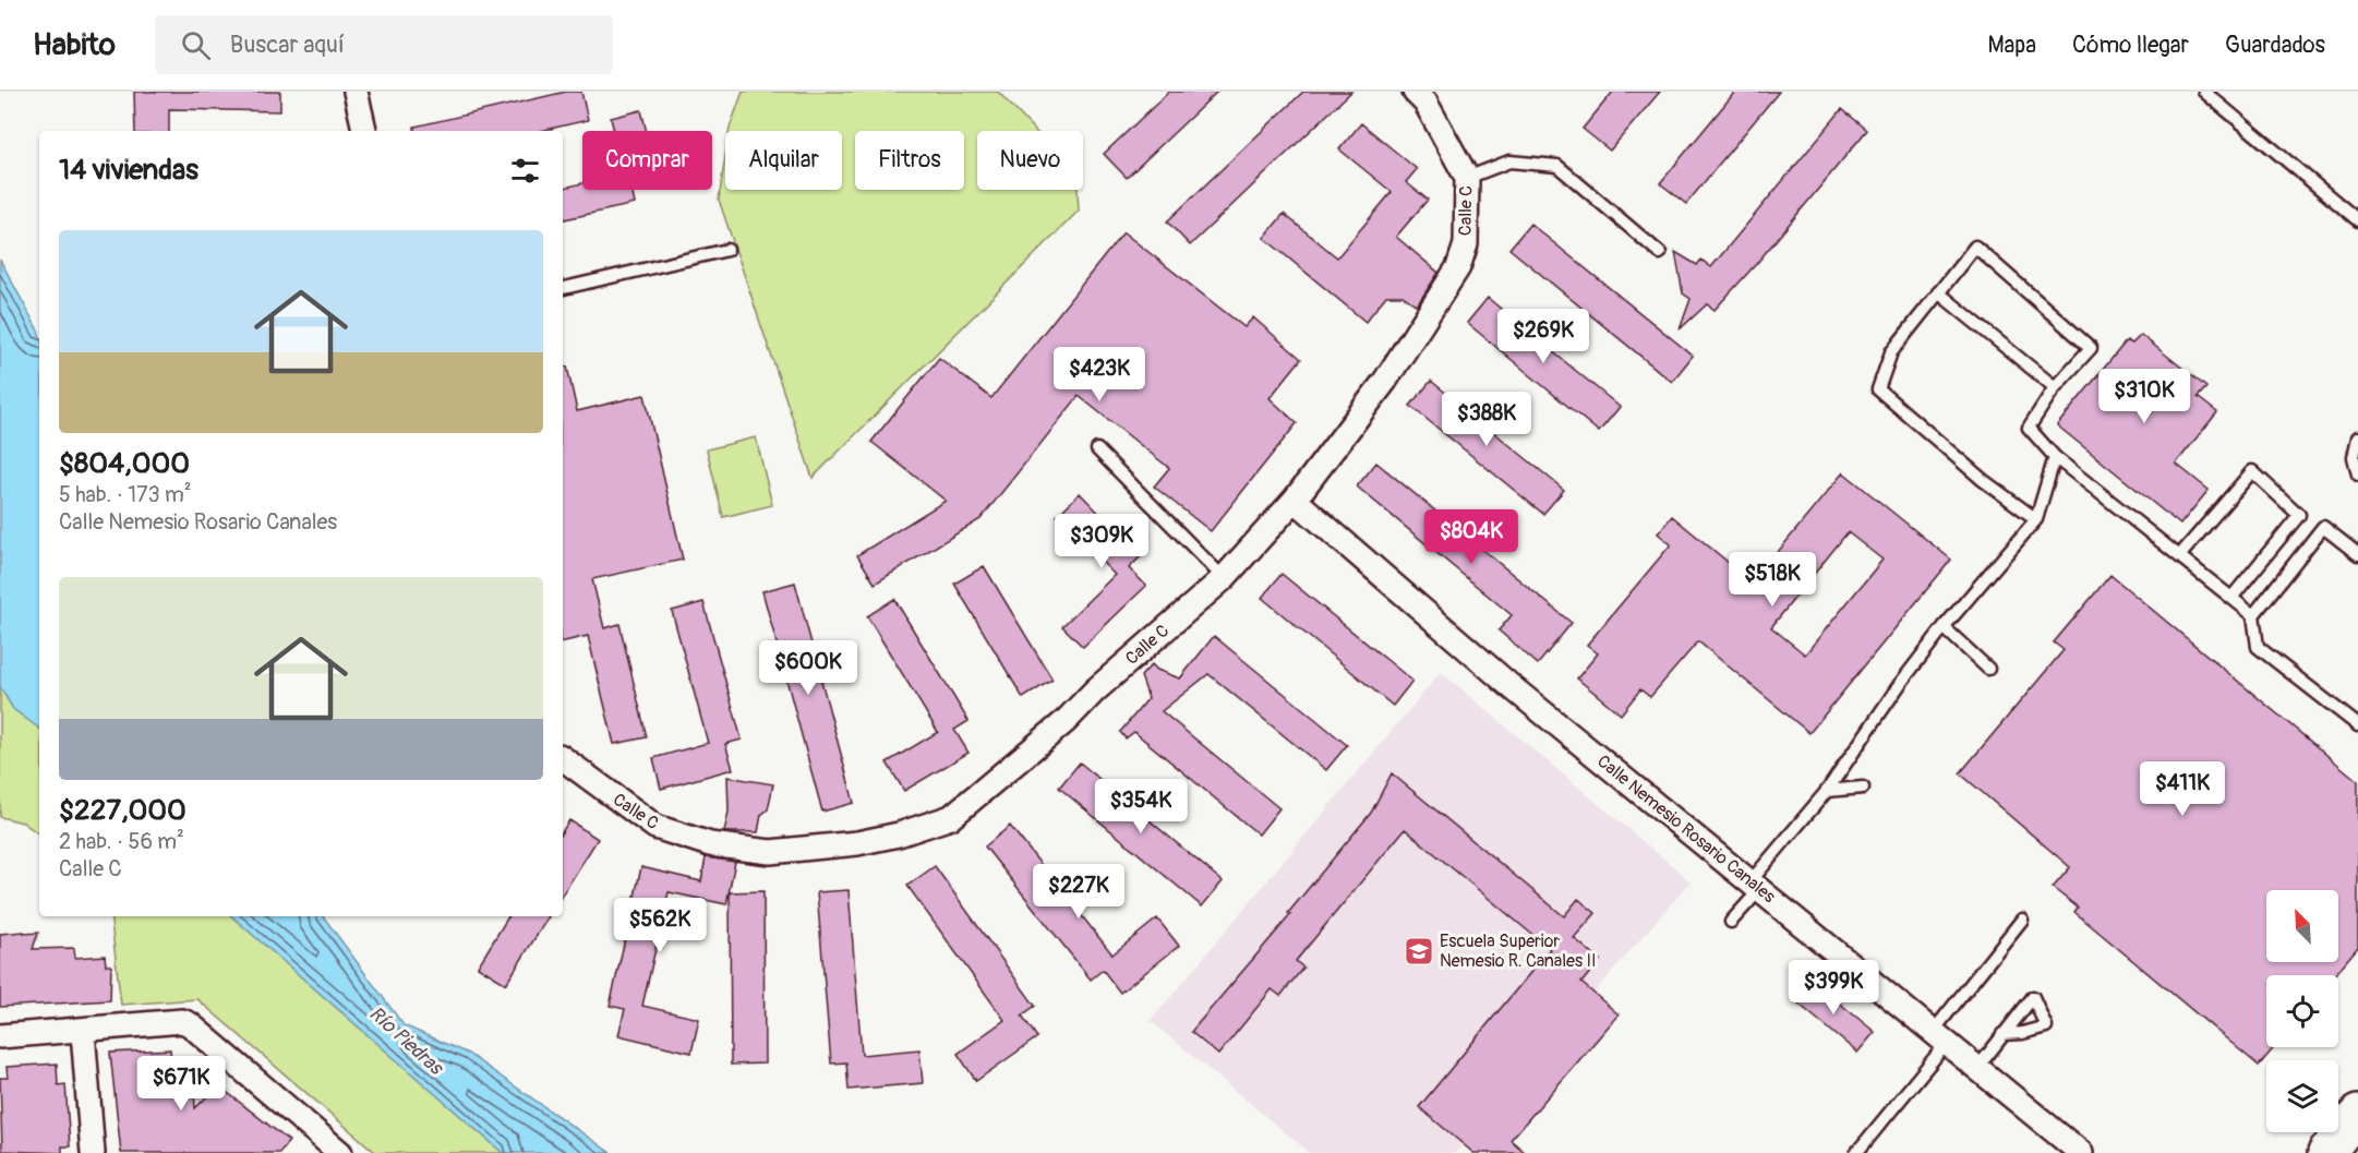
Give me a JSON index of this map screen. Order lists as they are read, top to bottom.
{
  "streets": {
    "street": ["Calle C", "Calle Nemesio Rosario Canales"]
  },
  "crossings": [
    ["Calle C", "Calle Nemesio Rosario Canales"]
  ],
  "water": ["Río Piedras"],
  "places": {
    "school or university": ["Escuela Superior Nemesio R. Canales II"]
  },
  "north": "top left",
  "page": {
    "header": "Habito",
    "search": "Buscar aquí",
    "nav": ["Mapa", "Cómo llegar", "Guardados"],
    "chip": [
      "Comprar",
      "Alquilar",
      "Filtros",
      "Nuevo"
    ],
    "heading": "14 viviendas",
    "list": [
      {
        "name": "$804,000",
        "note": "5 hab. · 173 m² · Calle Nemesio Rosario Canales"
      },
      {
        "name": "$227,000",
        "note": "2 hab. · 56 m² · Calle C"
      }
    ],
    "price": [
      "$269K",
      "$423K",
      "$310K",
      "$388K",
      "$804K",
      "$309K",
      "$518K",
      "$600K",
      "$411K",
      "$354K",
      "$227K",
      "$562K",
      "$399K",
      "$671K"
    ]
  }
}
